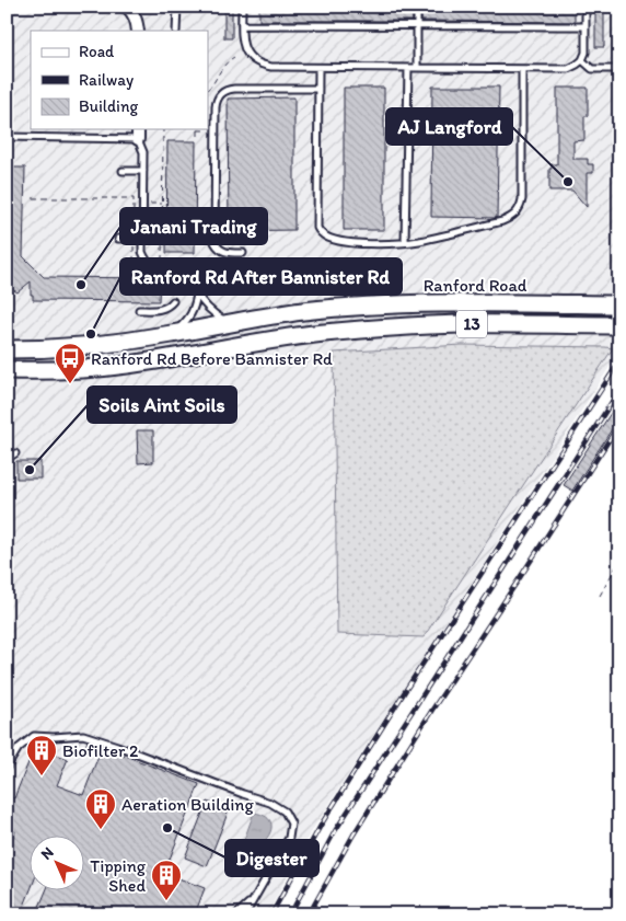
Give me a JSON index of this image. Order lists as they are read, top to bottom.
{
  "streets": {
    "main road": ["Ranford Road", "13"]
  },
  "places": {
    "other": [
      "AJ Langford",
      "Janani Trading",
      "Ranford Rd After Bannister Rd",
      "Soils Aint Soils",
      "Digester"
    ],
    "bus stop": ["Ranford Rd Before Bannister Rd"],
    "building": ["Biofilter 2", "Aeration Building", "Tipping Shed"]
  },
  "legend": ["Road", "Railway", "Building"],
  "north": "top left"
}
